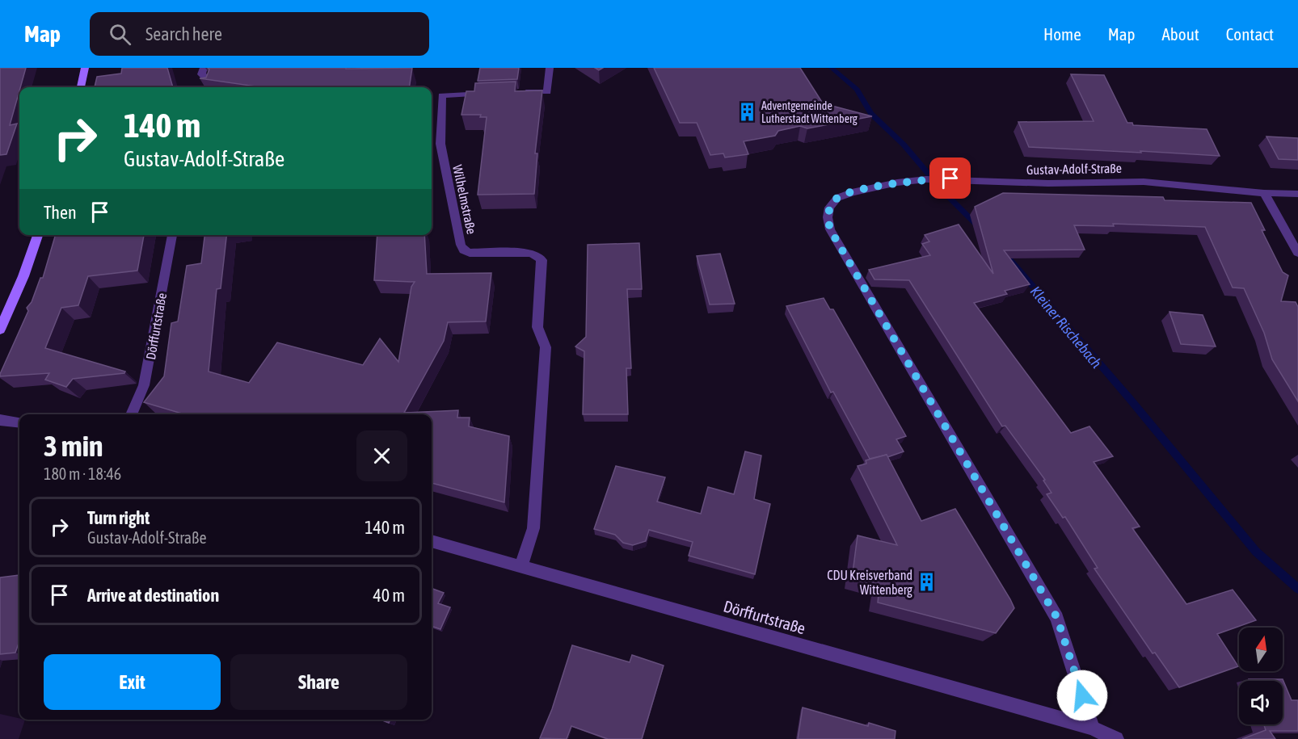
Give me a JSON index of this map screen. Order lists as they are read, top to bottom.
{
  "streets": {
    "street": ["Gustav-Adolf-Straße", "Wilhelmstraße", "Dörffurtstraße"]
  },
  "crossings": [
    ["Gustav-Adolf-Straße", "Dörffurtstraße"],
    ["Wilhelmstraße", "Dörffurtstraße"]
  ],
  "water": ["Kleiner Rischebach"],
  "places": {
    "building": ["Adventgemeinde Lutherstadt Wittenberg", "CDU Kreisverband Wittenberg"]
  },
  "north": "top",
  "page": {
    "header": "Map",
    "search": "Search here",
    "nav": [
      "Home",
      "Map",
      "About",
      "Contact"
    ],
    "turn": ["140 m", "Gustav-Adolf-Straße"],
    "then": "Then",
    "heading": ["3 min", "180 m · 18:46"],
    "list": [
      {
        "name": "Turn right",
        "note": "Gustav-Adolf-Straße",
        "value": "140 m"
      },
      {
        "name": "Arrive at destination",
        "value": "40 m"
      }
    ],
    "buttons": ["Exit", "Share"]
  }
}
